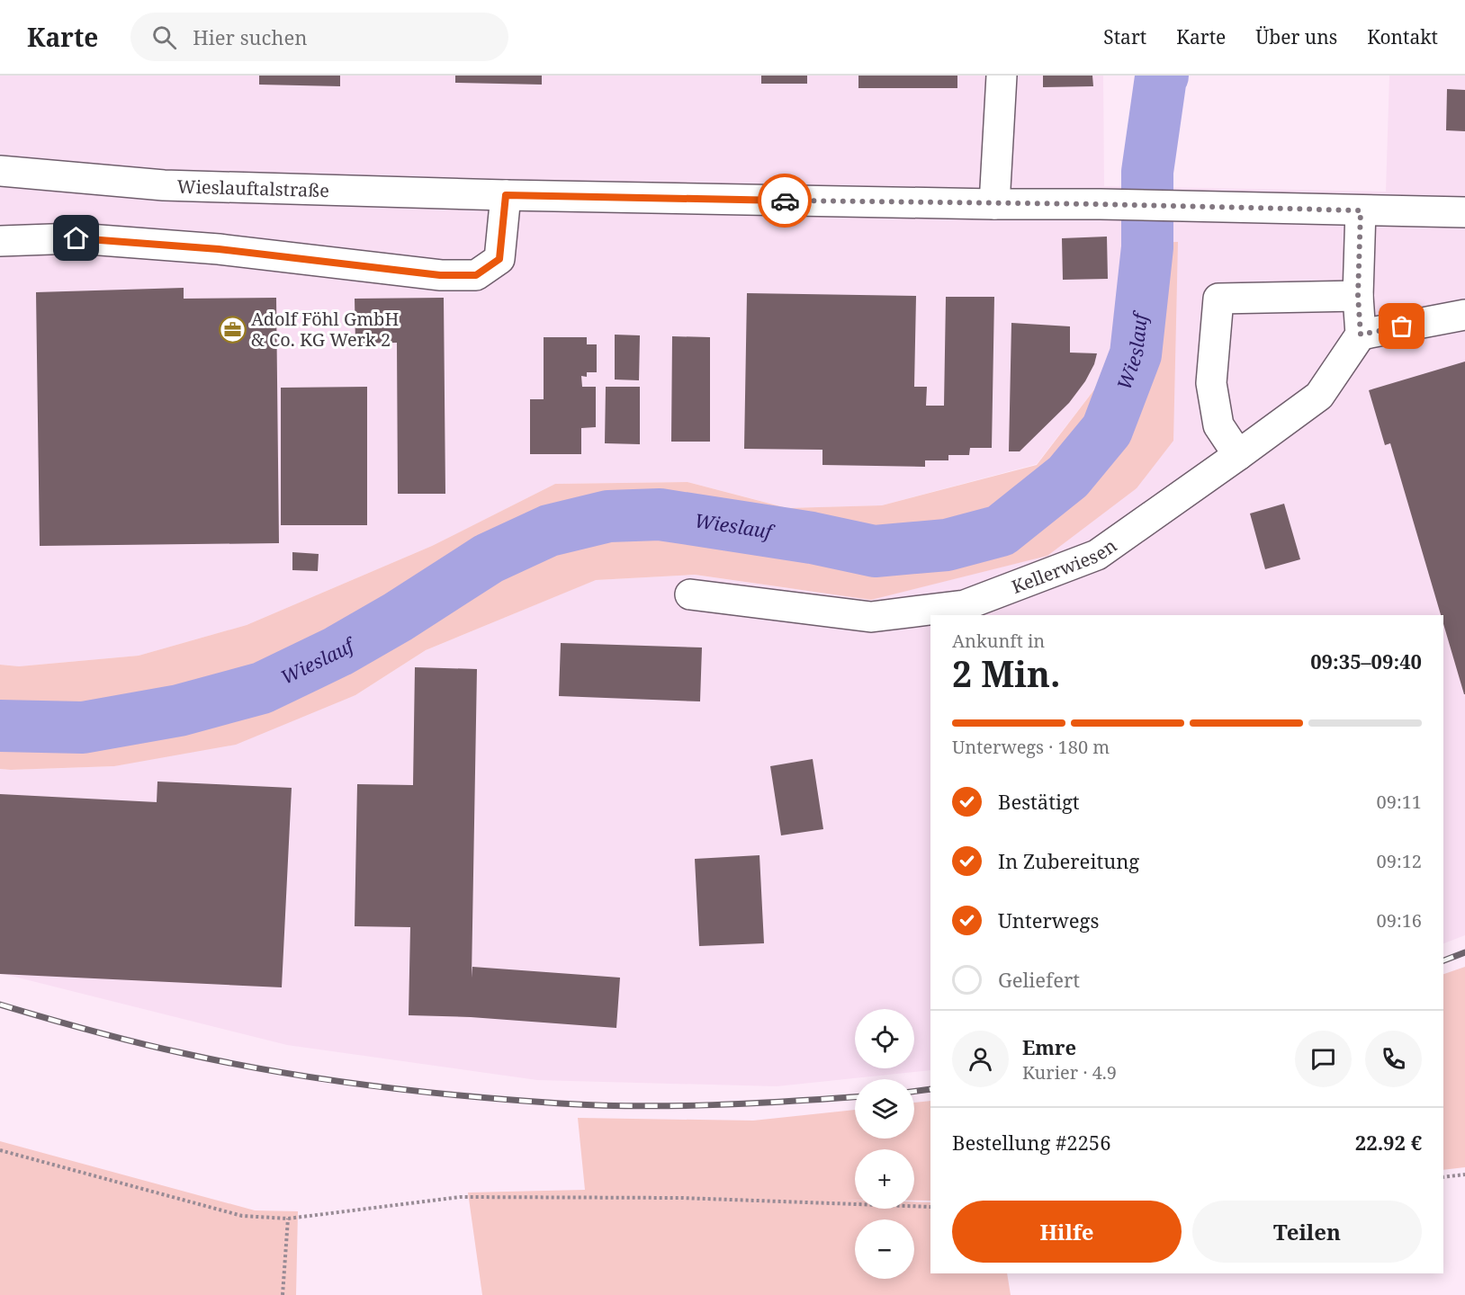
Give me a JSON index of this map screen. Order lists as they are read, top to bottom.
{
  "streets": {
    "street": ["Wieslauftalstraße", "Kellerwiesen"]
  },
  "water": ["Wieslauf"],
  "places": {
    "office": ["Adolf Föhl GmbH & Co. KG Werk 2"]
  },
  "page": {
    "header": "Karte",
    "search": "Hier suchen",
    "nav": [
      "Start",
      "Karte",
      "Über uns",
      "Kontakt"
    ],
    "heading": ["2 Min.", "Ankunft in", "09:35–09:40"],
    "panel": [
      "Emre",
      "Kurier · 4.9",
      "Bestellung #2256",
      "22.92 €"
    ],
    "bar": "Unterwegs · 180 m",
    "list": [
      ["Bestätigt", "09:11"],
      ["In Zubereitung", "09:12"],
      ["Unterwegs", "09:16"],
      "Geliefert"
    ],
    "map_buttons": ["+", "−"],
    "buttons": ["Hilfe", "Teilen"]
  }
}
